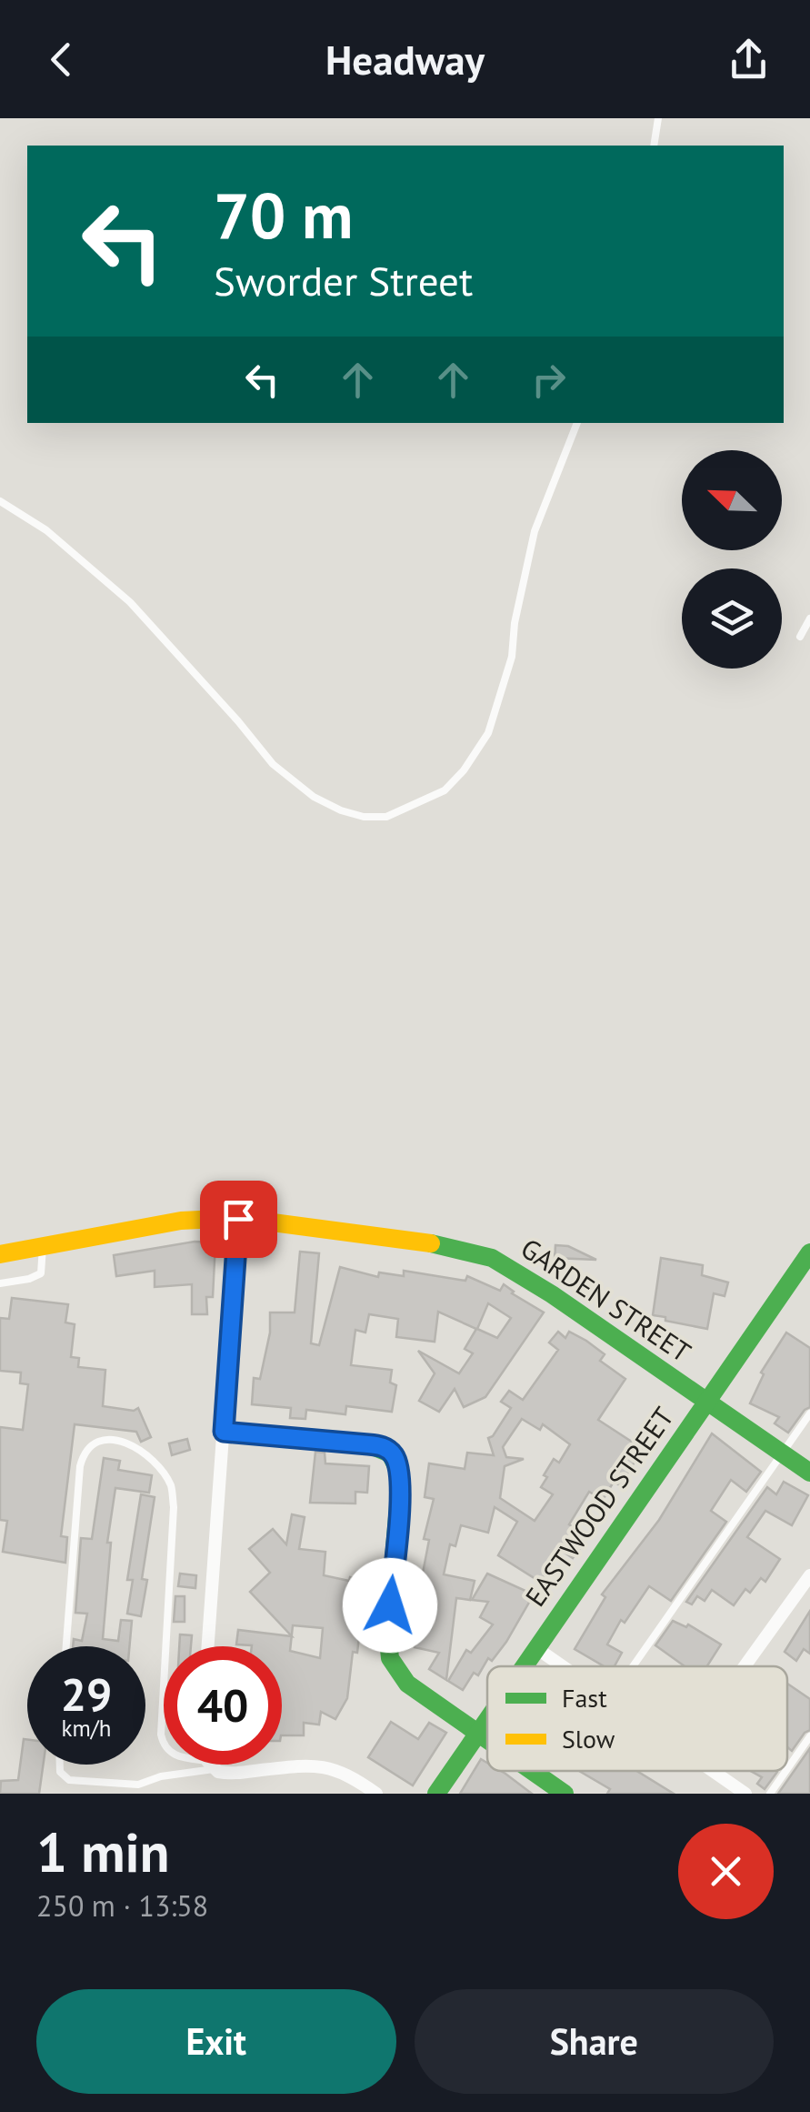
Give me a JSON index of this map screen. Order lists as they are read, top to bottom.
{
  "streets": {
    "street": ["GARDEN STREET", "EASTWOOD STREET"]
  },
  "crossings": [
    ["GARDEN STREET", "EASTWOOD STREET"]
  ],
  "legend": ["Fast", "Slow"],
  "north": "top left",
  "page": {
    "header": "Headway",
    "turn": ["70 m", "Sworder Street"],
    "speed": "29 km/h",
    "limit": "40",
    "heading": ["1 min", "250 m · 13:58"],
    "buttons": ["Exit", "Share"]
  }
}
